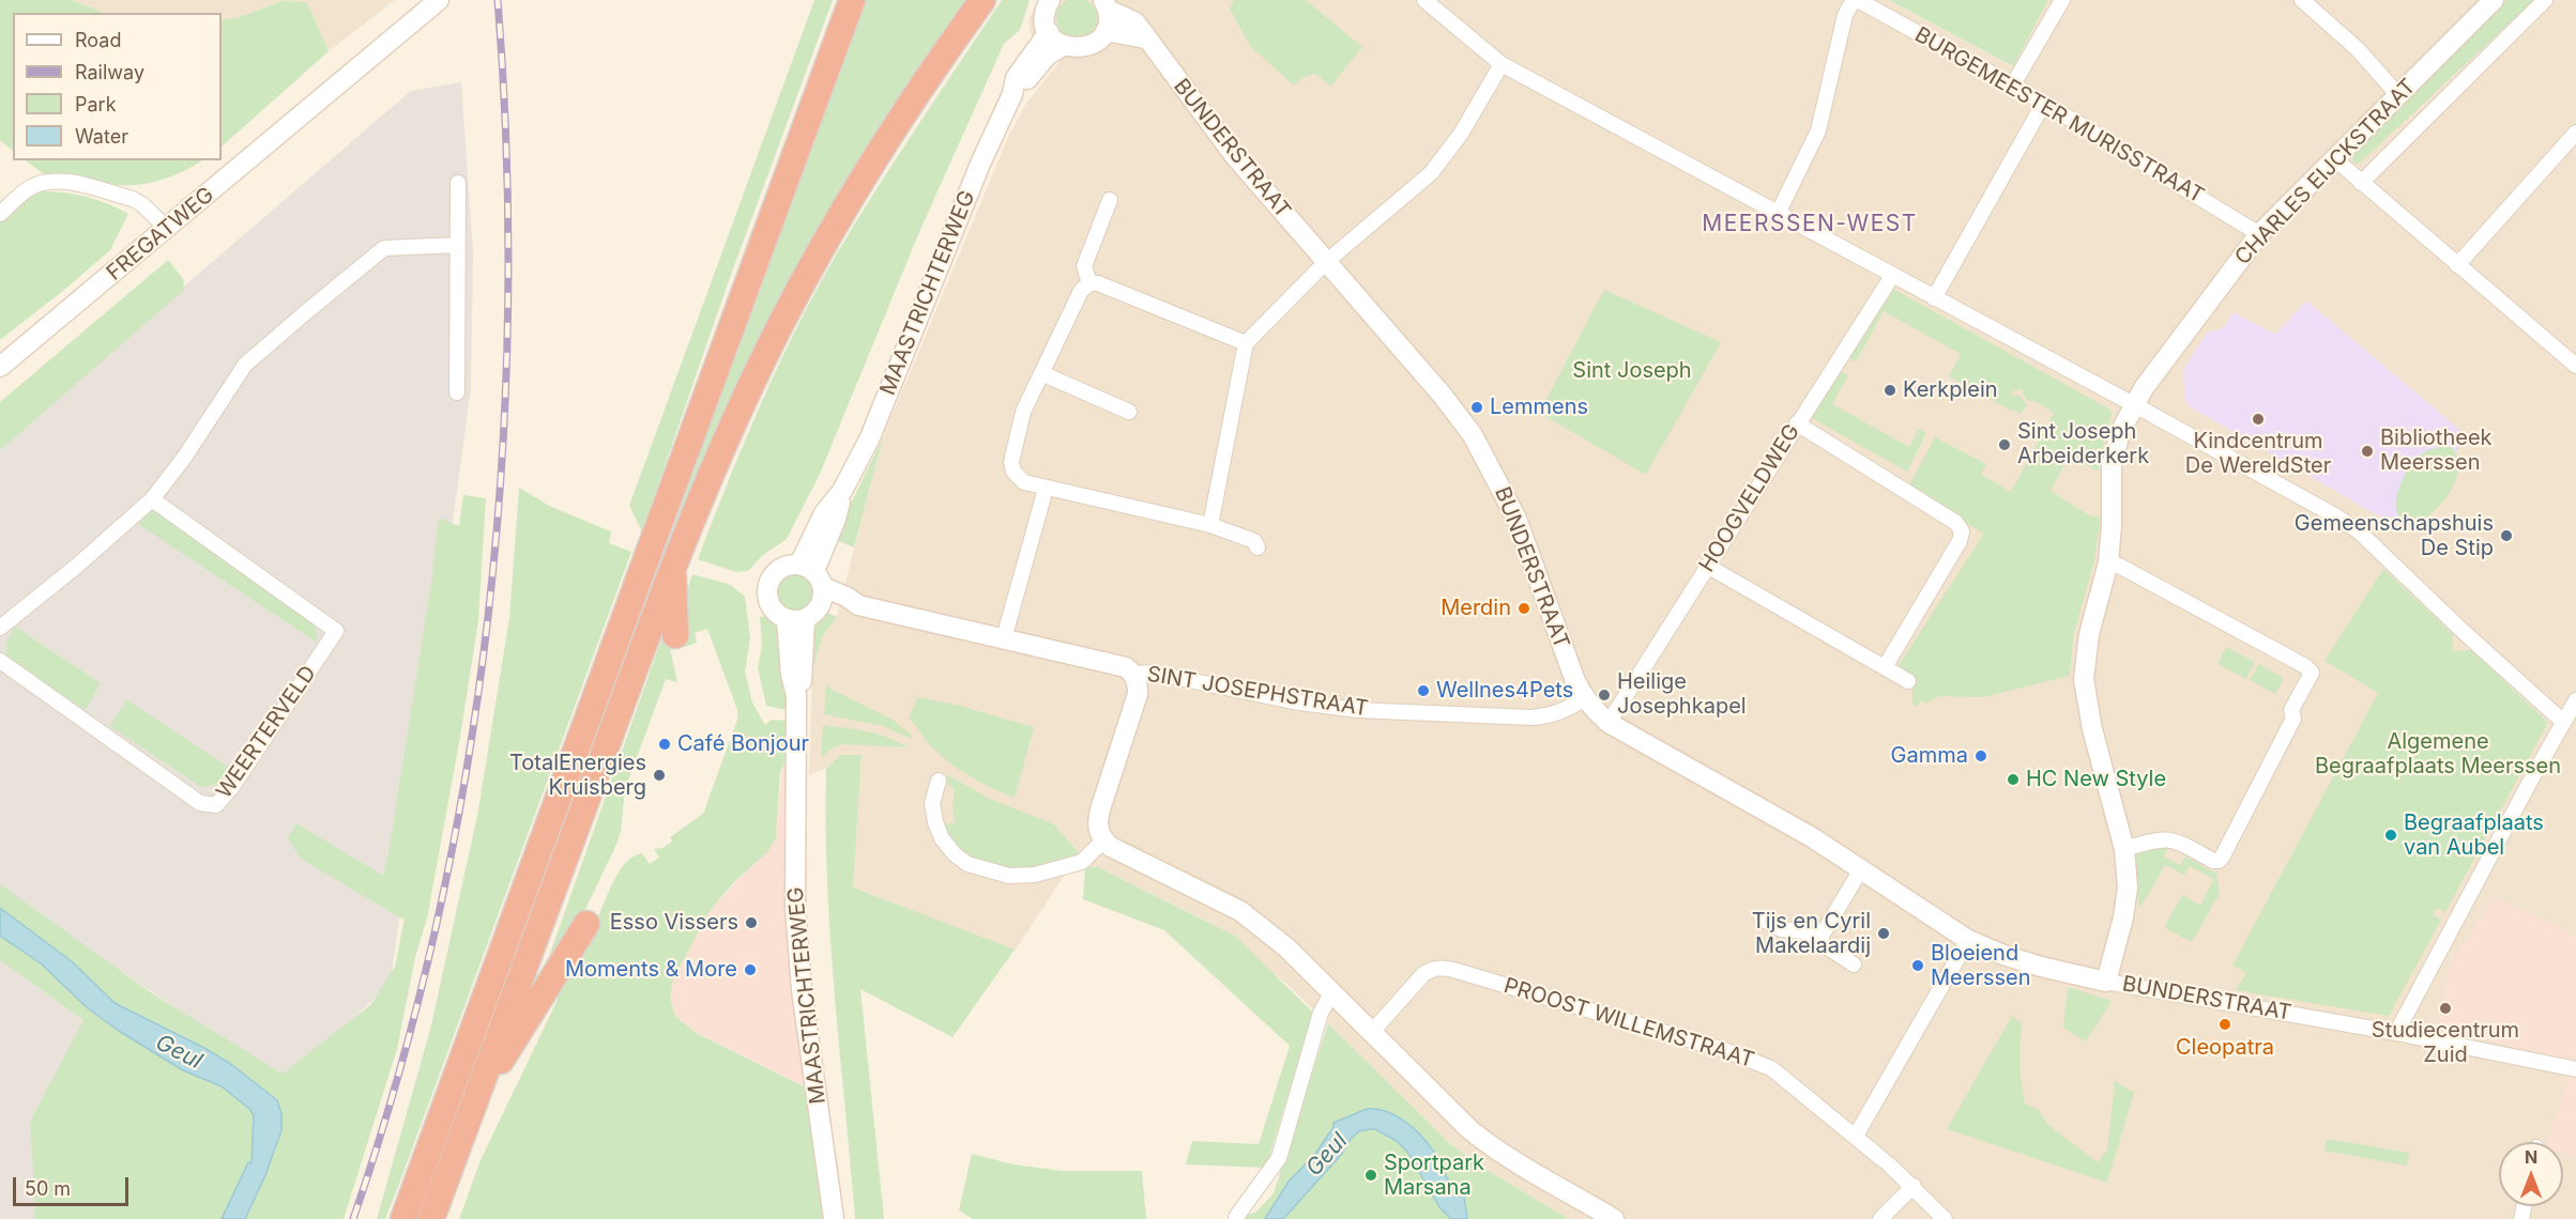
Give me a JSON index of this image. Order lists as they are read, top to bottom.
{
  "streets": {
    "street": [
      "BURGEMEESTER MURISSTRAAT",
      "BUNDERSTRAAT",
      "CHARLES EIJCKSTRAAT",
      "FREGATWEG",
      "MAASTRICHTERWEG",
      "HOOGVELDWEG",
      "SINT JOSEPHSTRAAT",
      "WEERTERVELD",
      "PROOST WILLEMSTRAAT"
    ]
  },
  "crossings": [
    ["BURGEMEESTER MURISSTRAAT", "CHARLES EIJCKSTRAAT"],
    ["BUNDERSTRAAT", "CHARLES EIJCKSTRAAT"],
    ["BUNDERSTRAAT", "HOOGVELDWEG"],
    ["BUNDERSTRAAT", "SINT JOSEPHSTRAAT"],
    ["MAASTRICHTERWEG", "SINT JOSEPHSTRAAT"]
  ],
  "districts": ["MEERSSEN-WEST"],
  "water": ["Geul"],
  "parks": ["Sint Joseph", "Algemene Begraafplaats Meerssen"],
  "places": [
    "Kerkplein",
    "Lemmens",
    "Kindcentrum De WereldSter",
    "Sint Joseph Arbeiderkerk",
    "Bibliotheek Meerssen",
    "Gemeenschapshuis De Stip",
    "Merdin",
    "Wellnes4Pets",
    "Heilige Josephkapel",
    "Café Bonjour",
    "Gamma",
    "TotalEnergies Kruisberg",
    "HC New Style",
    "Begraafplaats van Aubel",
    "Esso Vissers",
    "Tijs en Cyril Makelaardij",
    "Bloeiend Meerssen",
    "Moments & More",
    "Studiecentrum Zuid",
    "Cleopatra",
    "Sportpark Marsana"
  ],
  "legend": [
    "Road",
    "Railway",
    "Park",
    "Water"
  ],
  "scale_bar": "50 m",
  "north": "top"
}
